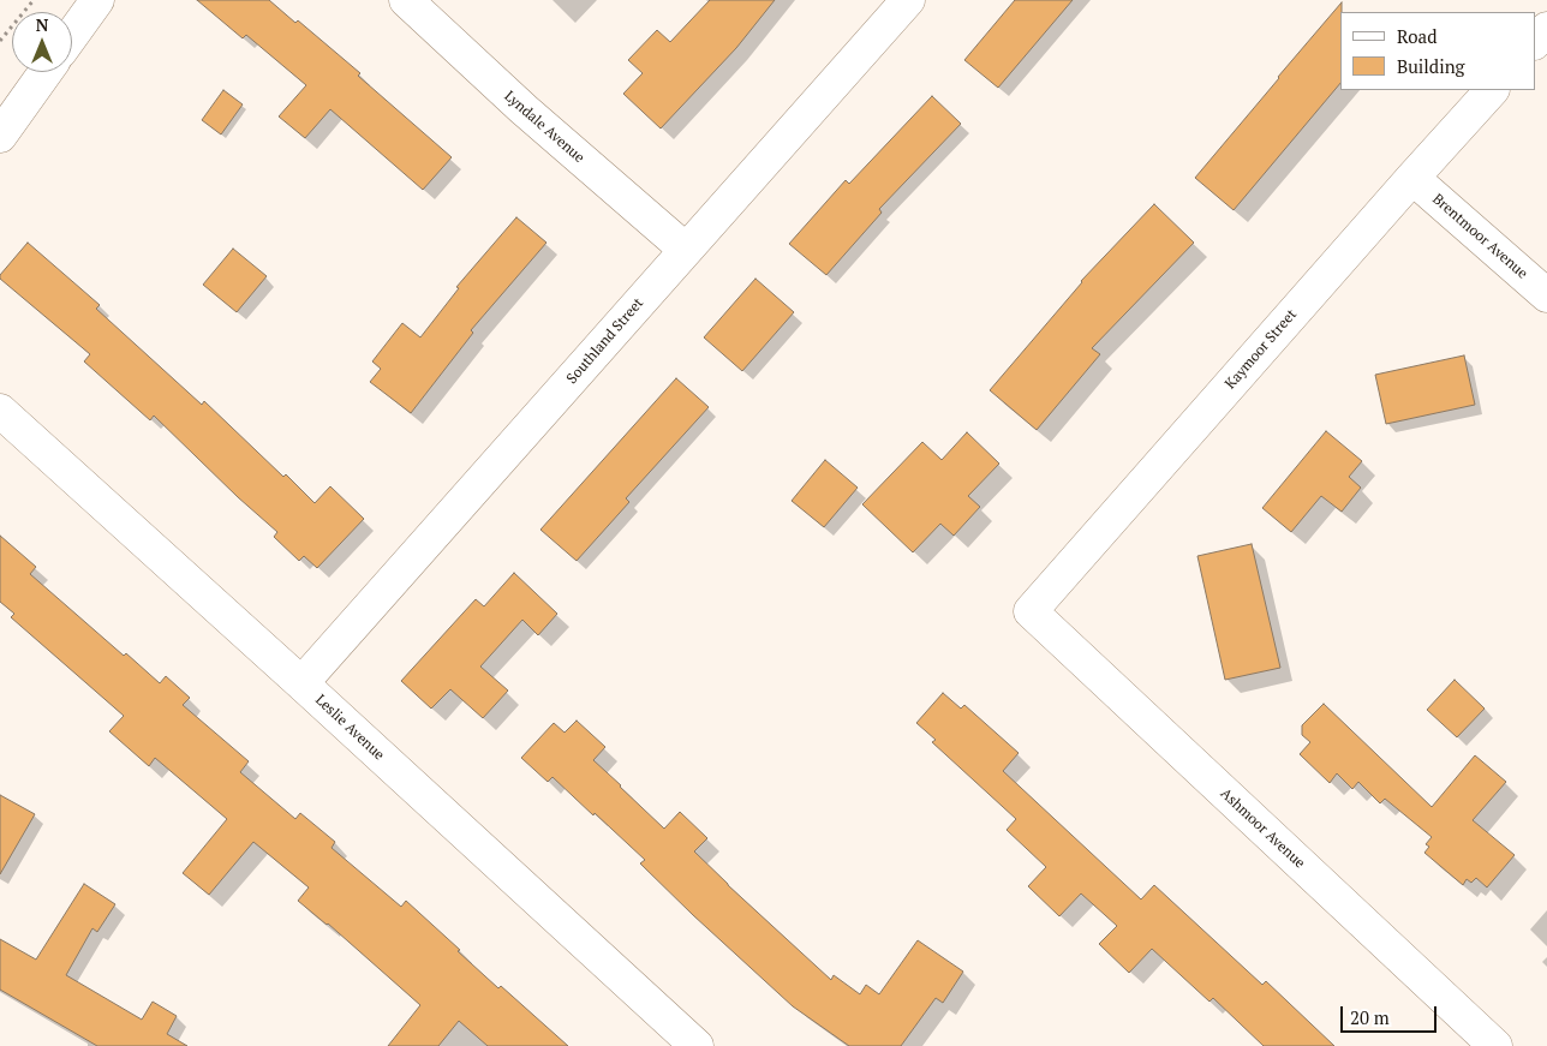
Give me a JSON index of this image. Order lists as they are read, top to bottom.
{
  "streets": {
    "street": [
      "Lyndale Avenue",
      "Brentmoor Avenue",
      "Southland Street",
      "Kaymoor Street",
      "Leslie Avenue",
      "Ashmoor Avenue"
    ]
  },
  "crossings": [
    ["Lyndale Avenue", "Southland Street"],
    ["Brentmoor Avenue", "Kaymoor Street"],
    ["Southland Street", "Leslie Avenue"],
    ["Kaymoor Street", "Ashmoor Avenue"]
  ],
  "legend": ["Road", "Building"],
  "scale_bar": "20 m",
  "north": "top"
}
